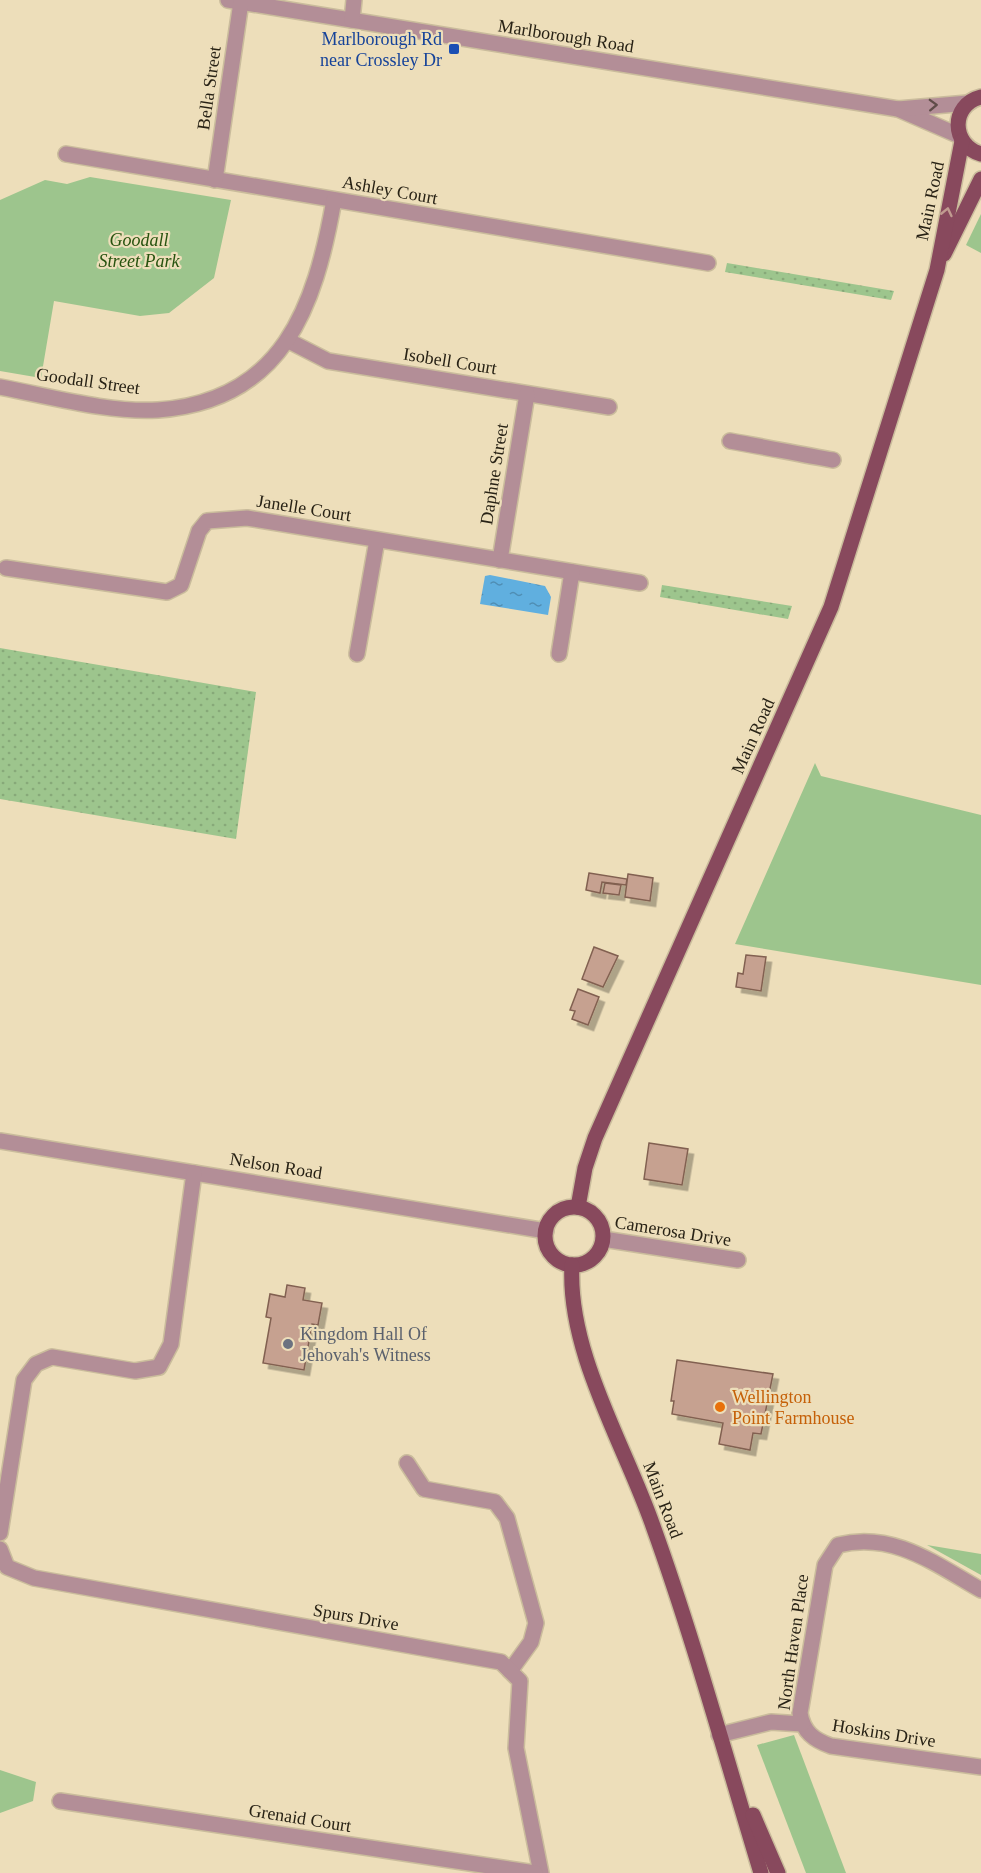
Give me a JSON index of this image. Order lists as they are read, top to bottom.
{
  "streets": {
    "main road": ["Main Road"],
    "street": [
      "Marlborough Road",
      "Bella Street",
      "Ashley Court",
      "Isobell Court",
      "Goodall Street",
      "Daphne Street",
      "Janelle Court",
      "Nelson Road",
      "Camerosa Drive",
      "Spurs Drive",
      "North Haven Place",
      "Hoskins Drive",
      "Grenaid Court"
    ]
  },
  "crossings": [
    ["Marlborough Road", "Bella Street"],
    ["Marlborough Road", "Main Road"],
    ["Bella Street", "Ashley Court"],
    ["Ashley Court", "Goodall Street"],
    ["Main Road", "Nelson Road"],
    ["Main Road", "Camerosa Drive"],
    ["Isobell Court", "Goodall Street"],
    ["Isobell Court", "Daphne Street"],
    ["Daphne Street", "Janelle Court"],
    ["Nelson Road", "Camerosa Drive"],
    ["North Haven Place", "Hoskins Drive"]
  ],
  "parks": ["Goodall Street Park"],
  "places": {
    "transit": ["Marlborough Rd near Crossley Dr"],
    "other": ["Kingdom Hall Of Jehovah's Witness", "Wellington Point Farmhouse"]
  }
}
